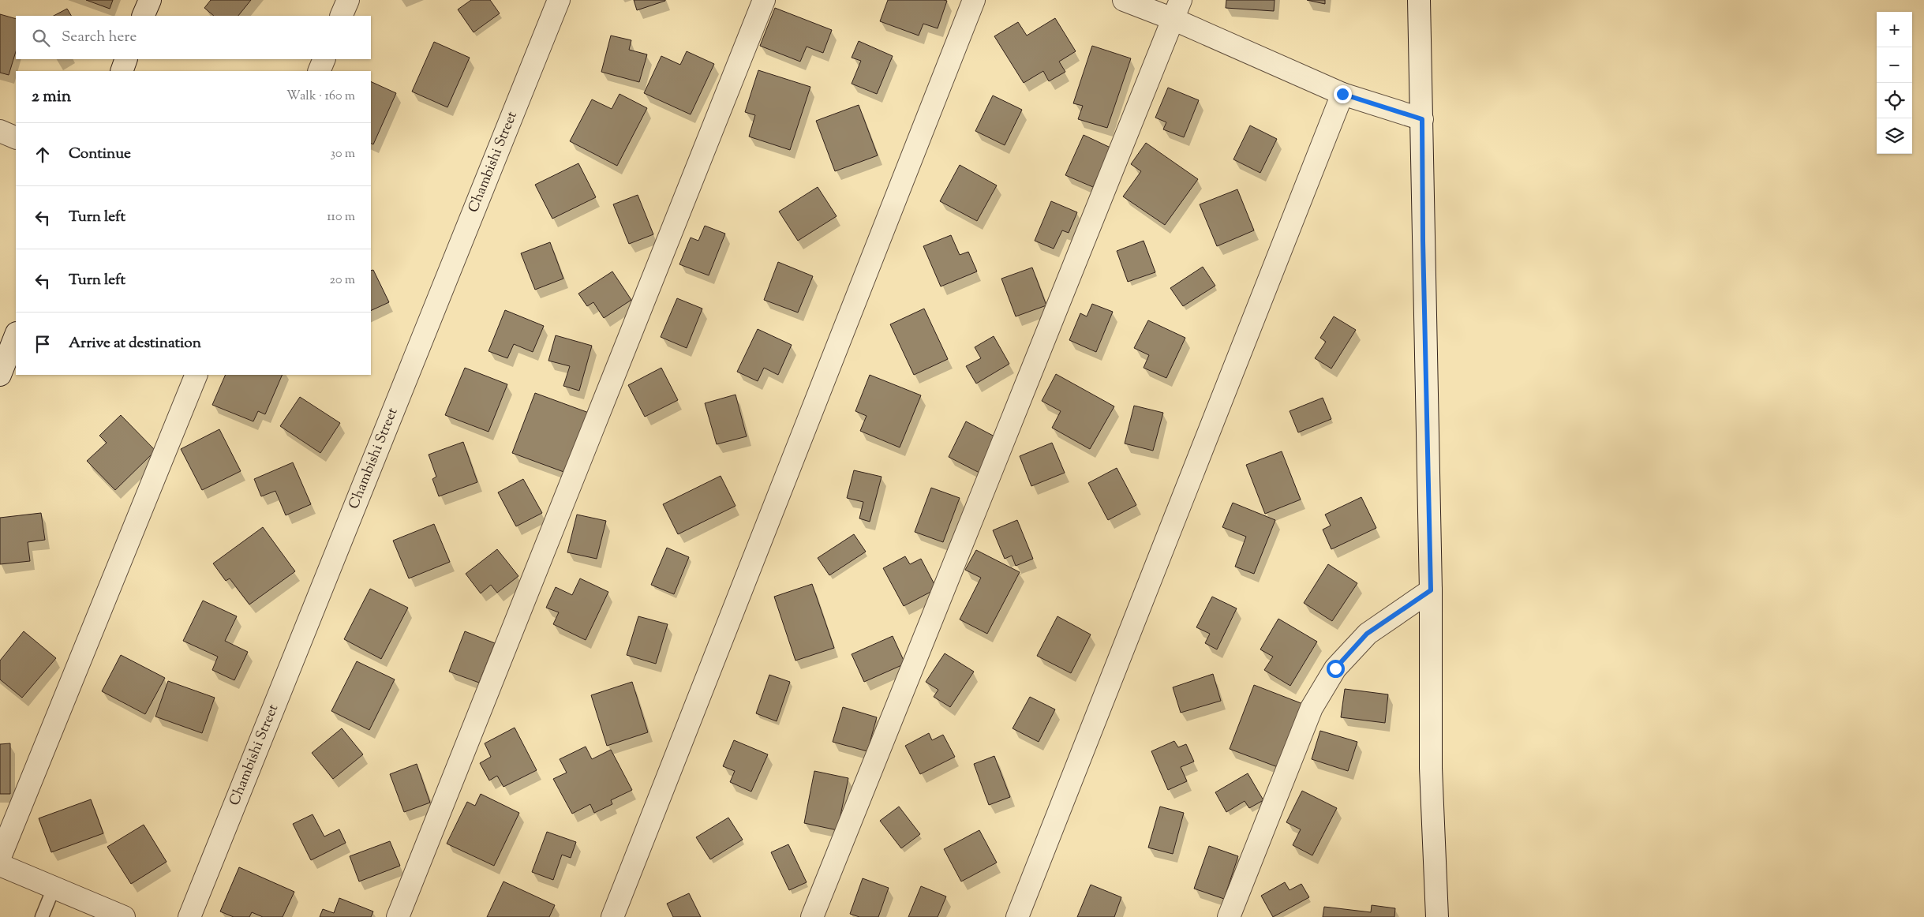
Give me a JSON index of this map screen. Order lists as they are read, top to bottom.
{
  "streets": {
    "street": ["Chambishi Street"]
  },
  "page": {
    "map_buttons": ["+", "−"],
    "search": "Search here",
    "heading": ["2 min", "Walk · 160 m"],
    "list": [
      ["Continue", "30 m"],
      ["Turn left", "110 m"],
      ["Turn left", "20 m"],
      "Arrive at destination"
    ]
  }
}
